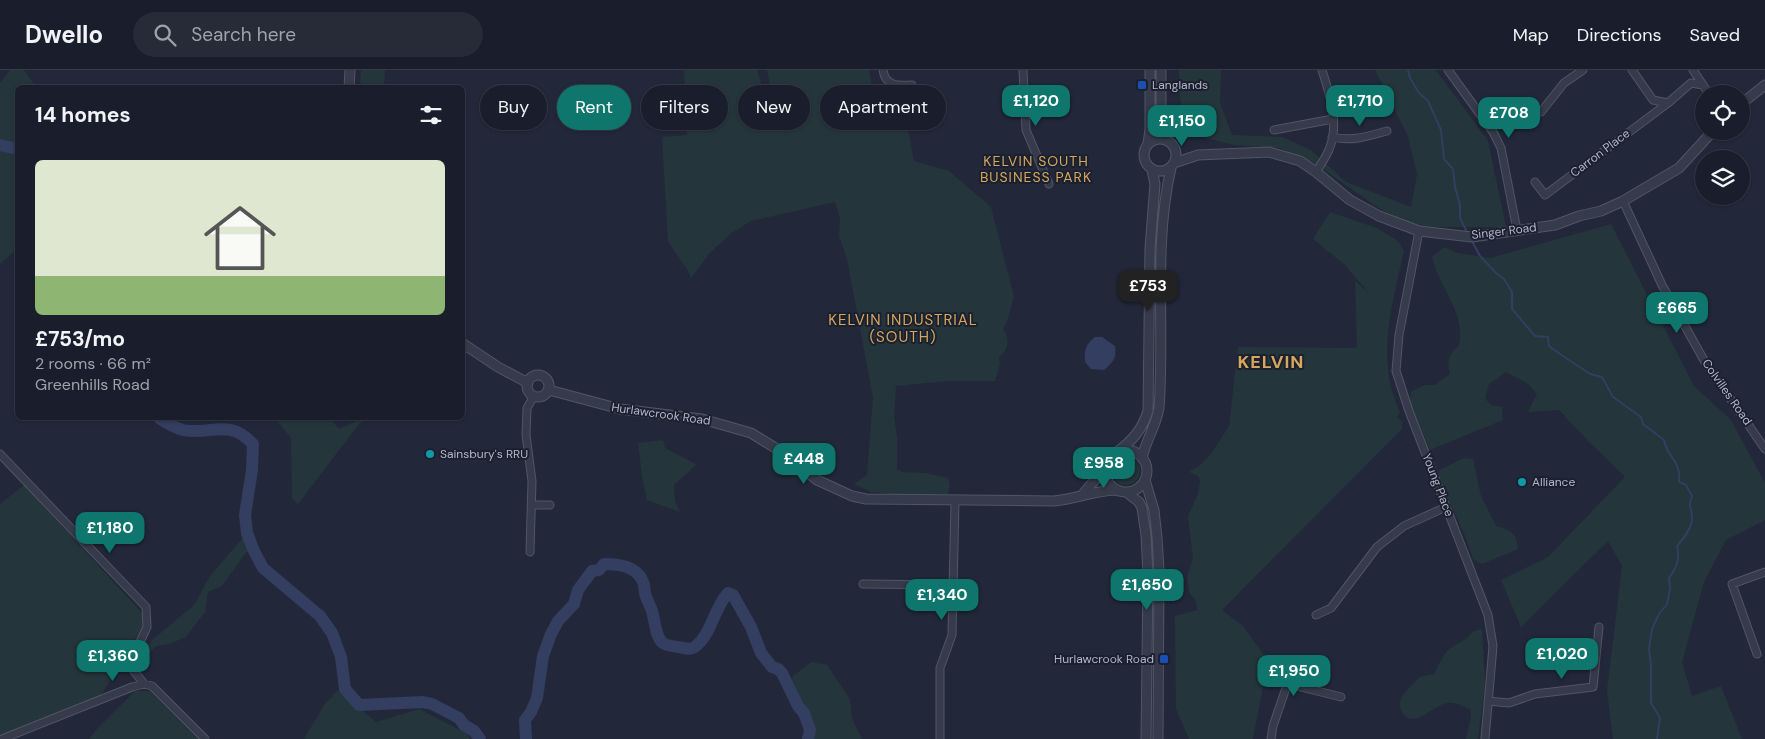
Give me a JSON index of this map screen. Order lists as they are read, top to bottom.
{
  "streets": {
    "street": [
      "Carron Place",
      "Singer Road",
      "Colvilles Road",
      "Hurlawcrook Road",
      "Young Place"
    ]
  },
  "crossings": [
    ["Singer Road", "Colvilles Road"],
    ["Singer Road", "Young Place"]
  ],
  "districts": ["KELVIN SOUTH BUSINESS PARK", "KELVIN INDUSTRIAL (SOUTH)", "KELVIN"],
  "places": {
    "transit": ["Langlands", "Hurlawcrook Road"],
    "other": ["Sainsbury's RRU", "Alliance"]
  },
  "page": {
    "header": "Dwello",
    "search": "Search here",
    "nav": ["Map", "Directions", "Saved"],
    "price": [
      "£1,120",
      "£1,710",
      "£708",
      "£1,150",
      "£753",
      "£665",
      "£448",
      "£958",
      "£1,180",
      "£1,650",
      "£1,340",
      "£1,020",
      "£1,360",
      "£1,950"
    ],
    "chip": [
      "Buy",
      "Rent",
      "Filters",
      "New",
      "Apartment"
    ],
    "heading": "14 homes",
    "list": [
      {
        "name": "£753/mo",
        "note": "2 rooms · 66 m² · Greenhills Road"
      }
    ]
  }
}
